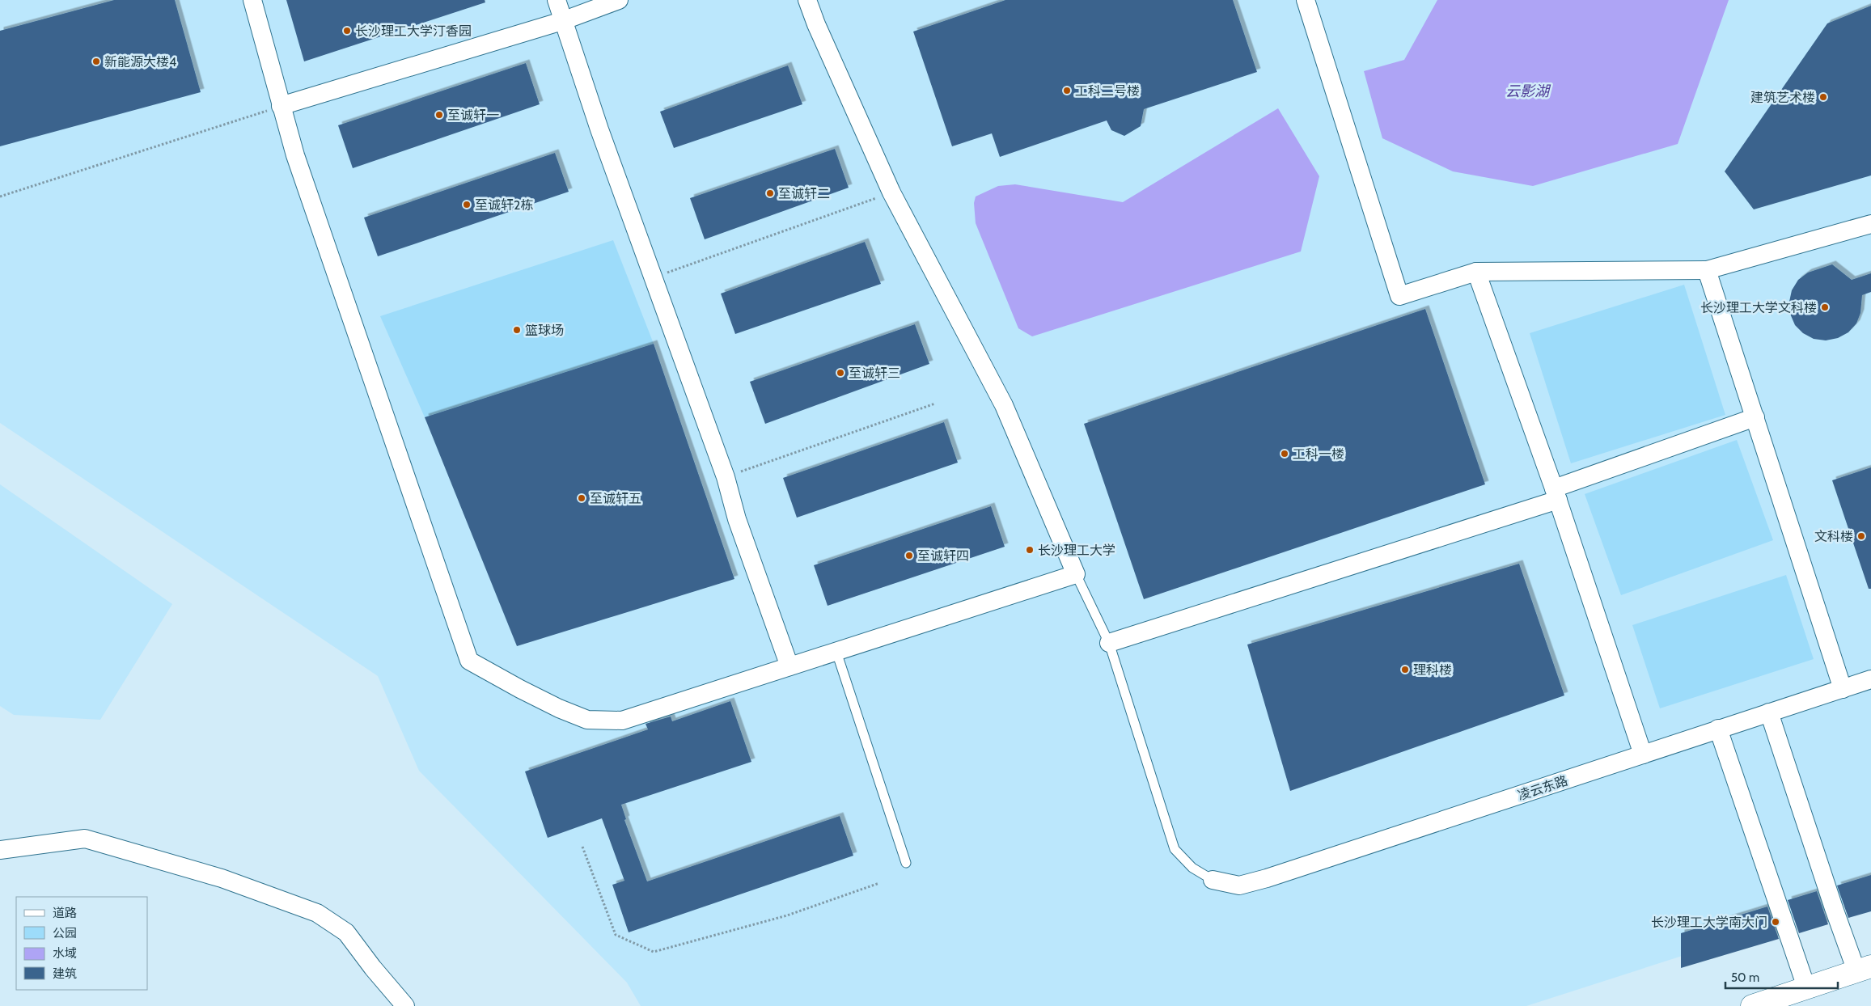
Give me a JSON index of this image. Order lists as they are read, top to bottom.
{
  "streets": {
    "street": ["凌云东路"]
  },
  "water": ["云影湖"],
  "places": [
    "长沙理工大学汀香园",
    "新能源大楼4",
    "工科二号楼",
    "建筑艺术楼",
    "至诚轩一",
    "至诚轩二",
    "至诚轩2栋",
    "长沙理工大学文科楼",
    "篮球场",
    "至诚轩三",
    "工科一楼",
    "至诚轩五",
    "文科楼",
    "长沙理工大学",
    "至诚轩四",
    "理科楼",
    "长沙理工大学南大门"
  ],
  "legend": [
    "道路",
    "公园",
    "水域",
    "建筑"
  ],
  "scale_bar": "50 m"
}
